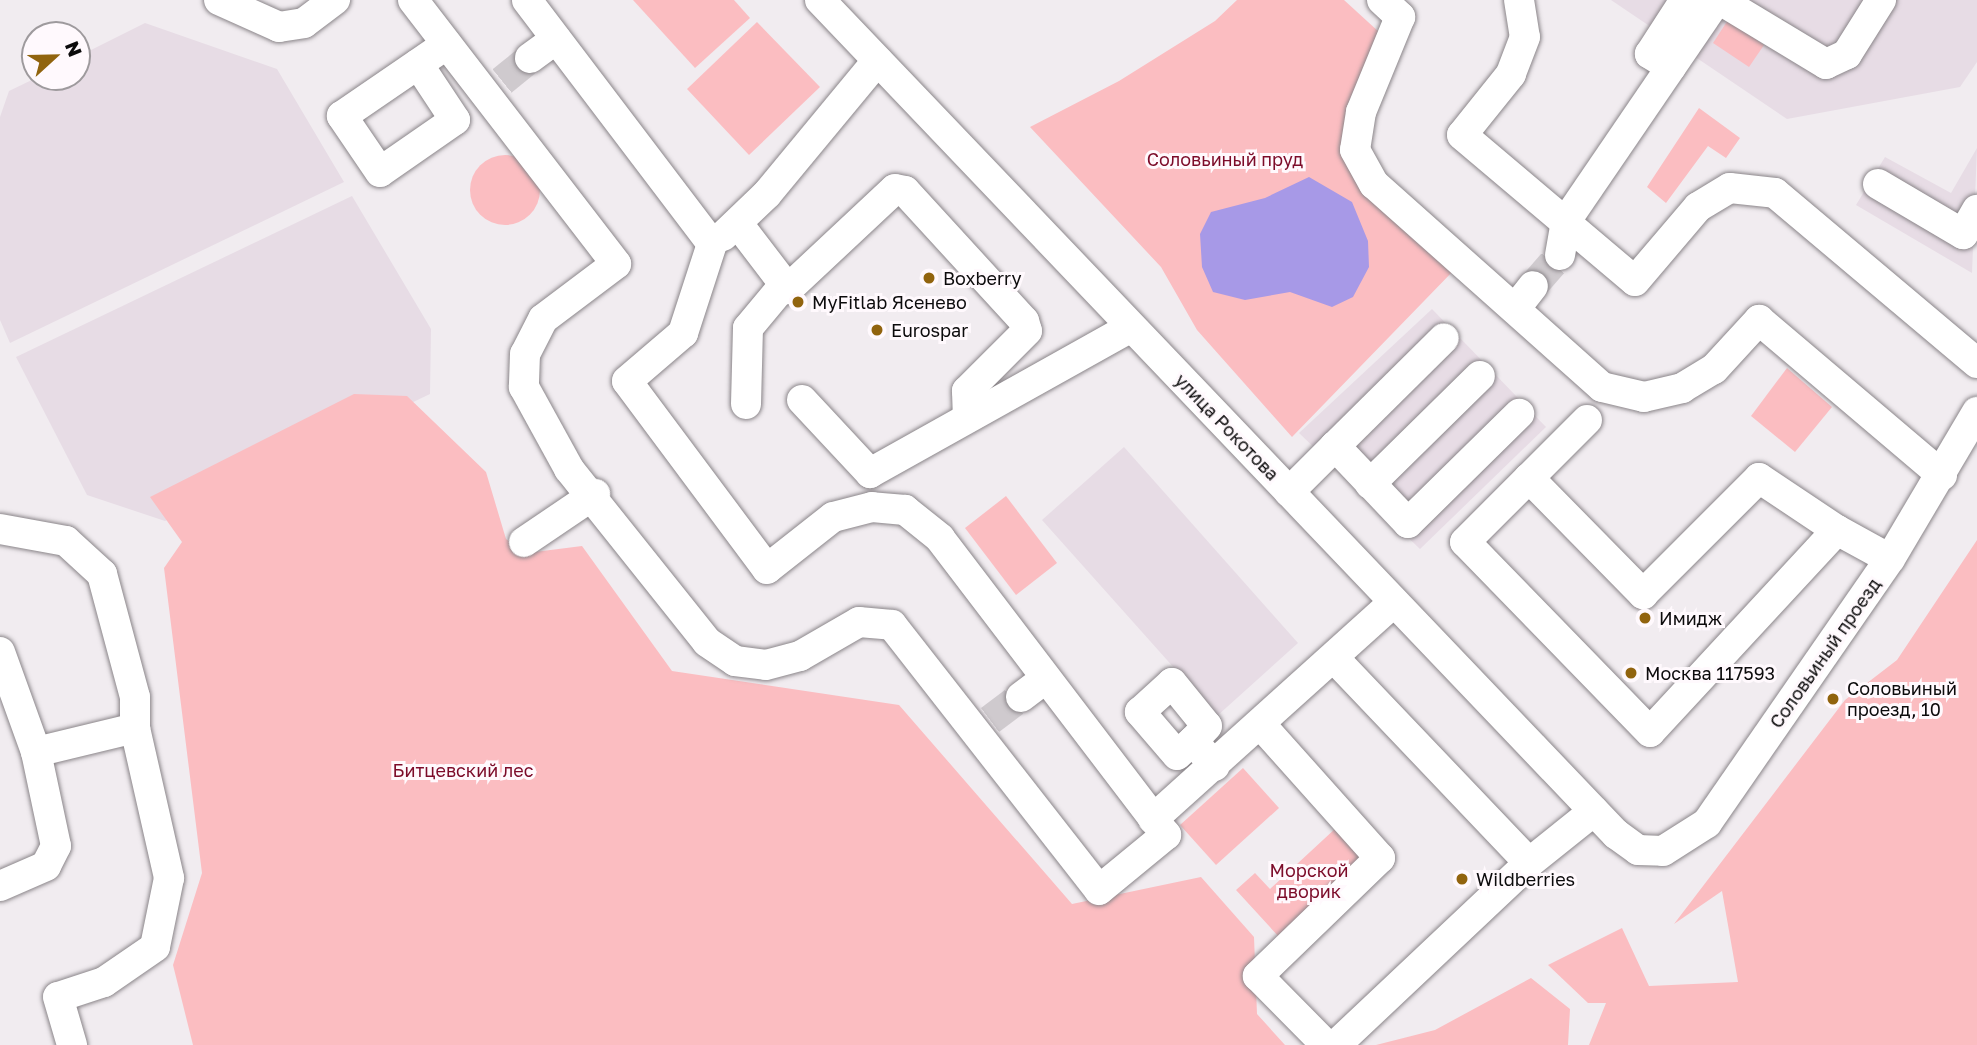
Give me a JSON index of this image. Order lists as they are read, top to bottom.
{
  "streets": {
    "street": ["улица Рокотова", "Соловьиный проезд"]
  },
  "crossings": [
    ["улица Рокотова", "Соловьиный проезд"]
  ],
  "parks": ["Соловьиный пруд", "Битцевский лес", "Морской дворик"],
  "places": [
    "Boxberry",
    "MyFitlab Ясенево",
    "Eurospar",
    "Имидж",
    "Москва 117593",
    "Соловьиный проезд, 10",
    "Wildberries"
  ],
  "north": "right"
}
